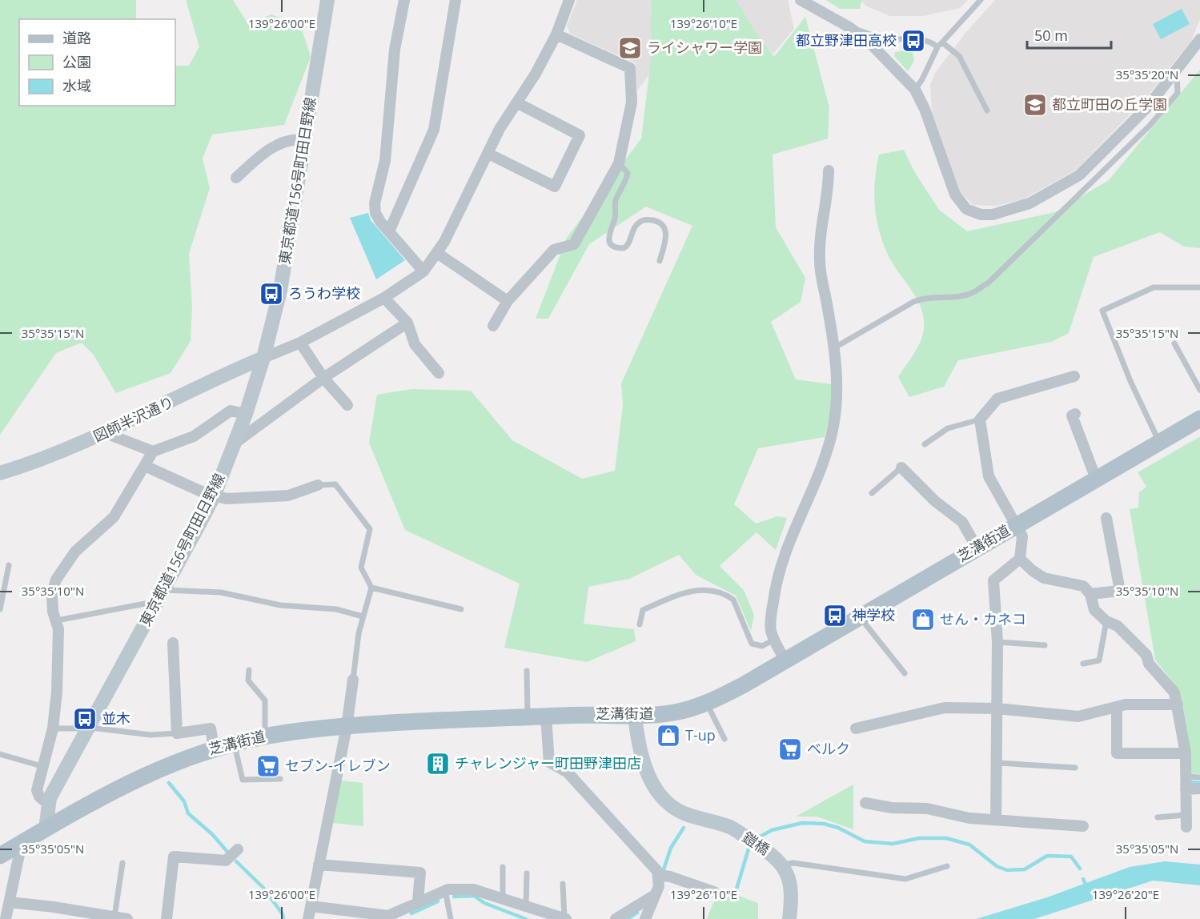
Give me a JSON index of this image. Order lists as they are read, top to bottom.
{
  "streets": {
    "main road": [
      "東京都道156号町田日野線",
      "図師半沢通り",
      "芝溝街道",
      "鎧橋"
    ]
  },
  "crossings": [
    ["東京都道156号町田日野線", "図師半沢通り"],
    ["東京都道156号町田日野線", "芝溝街道"],
    ["芝溝街道", "鎧橋"]
  ],
  "places": {
    "bus stop": [
      "都立野津田高校",
      "ろうわ学校",
      "神学校",
      "並木"
    ],
    "school or university": ["ライシャワー学園", "都立町田の丘学園"],
    "shop": ["せん・カネコ", "T-up"],
    "supermarket": ["ベルク", "セブン-イレブン"],
    "building": ["チャレンジャー町田野津田店"]
  },
  "legend": ["道路", "公園", "水域"],
  "scale_bar": "50 m",
  "coordinates": [
    "139°26'00\"E",
    "139°26'10\"E",
    "35°35'20\"N",
    "35°35'15\"N",
    "35°35'10\"N",
    "35°35'05\"N",
    "139°26'20\"E"
  ]
}
